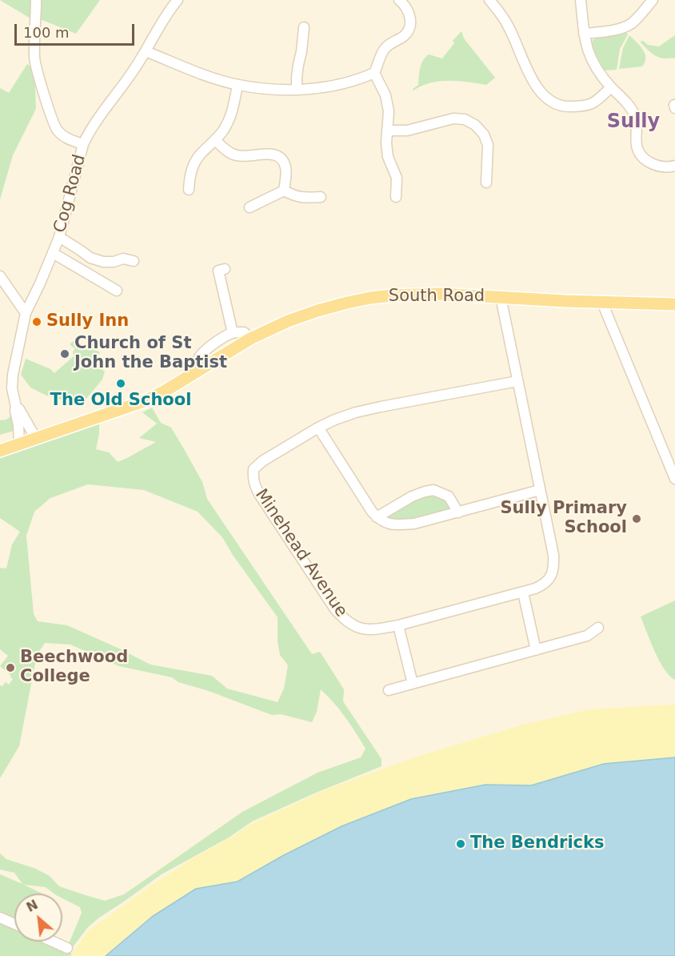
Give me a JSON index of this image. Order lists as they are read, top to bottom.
{
  "streets": {
    "main road": ["South Road"],
    "street": ["Cog Road", "Minehead Avenue"]
  },
  "crossings": [
    ["Cog Road", "South Road"],
    ["South Road", "Minehead Avenue"]
  ],
  "districts": ["Sully"],
  "places": [
    "Sully Inn",
    "Church of St John the Baptist",
    "The Old School",
    "Sully Primary School",
    "Beechwood College",
    "The Bendricks"
  ],
  "scale_bar": "100 m",
  "north": "top left"
}
